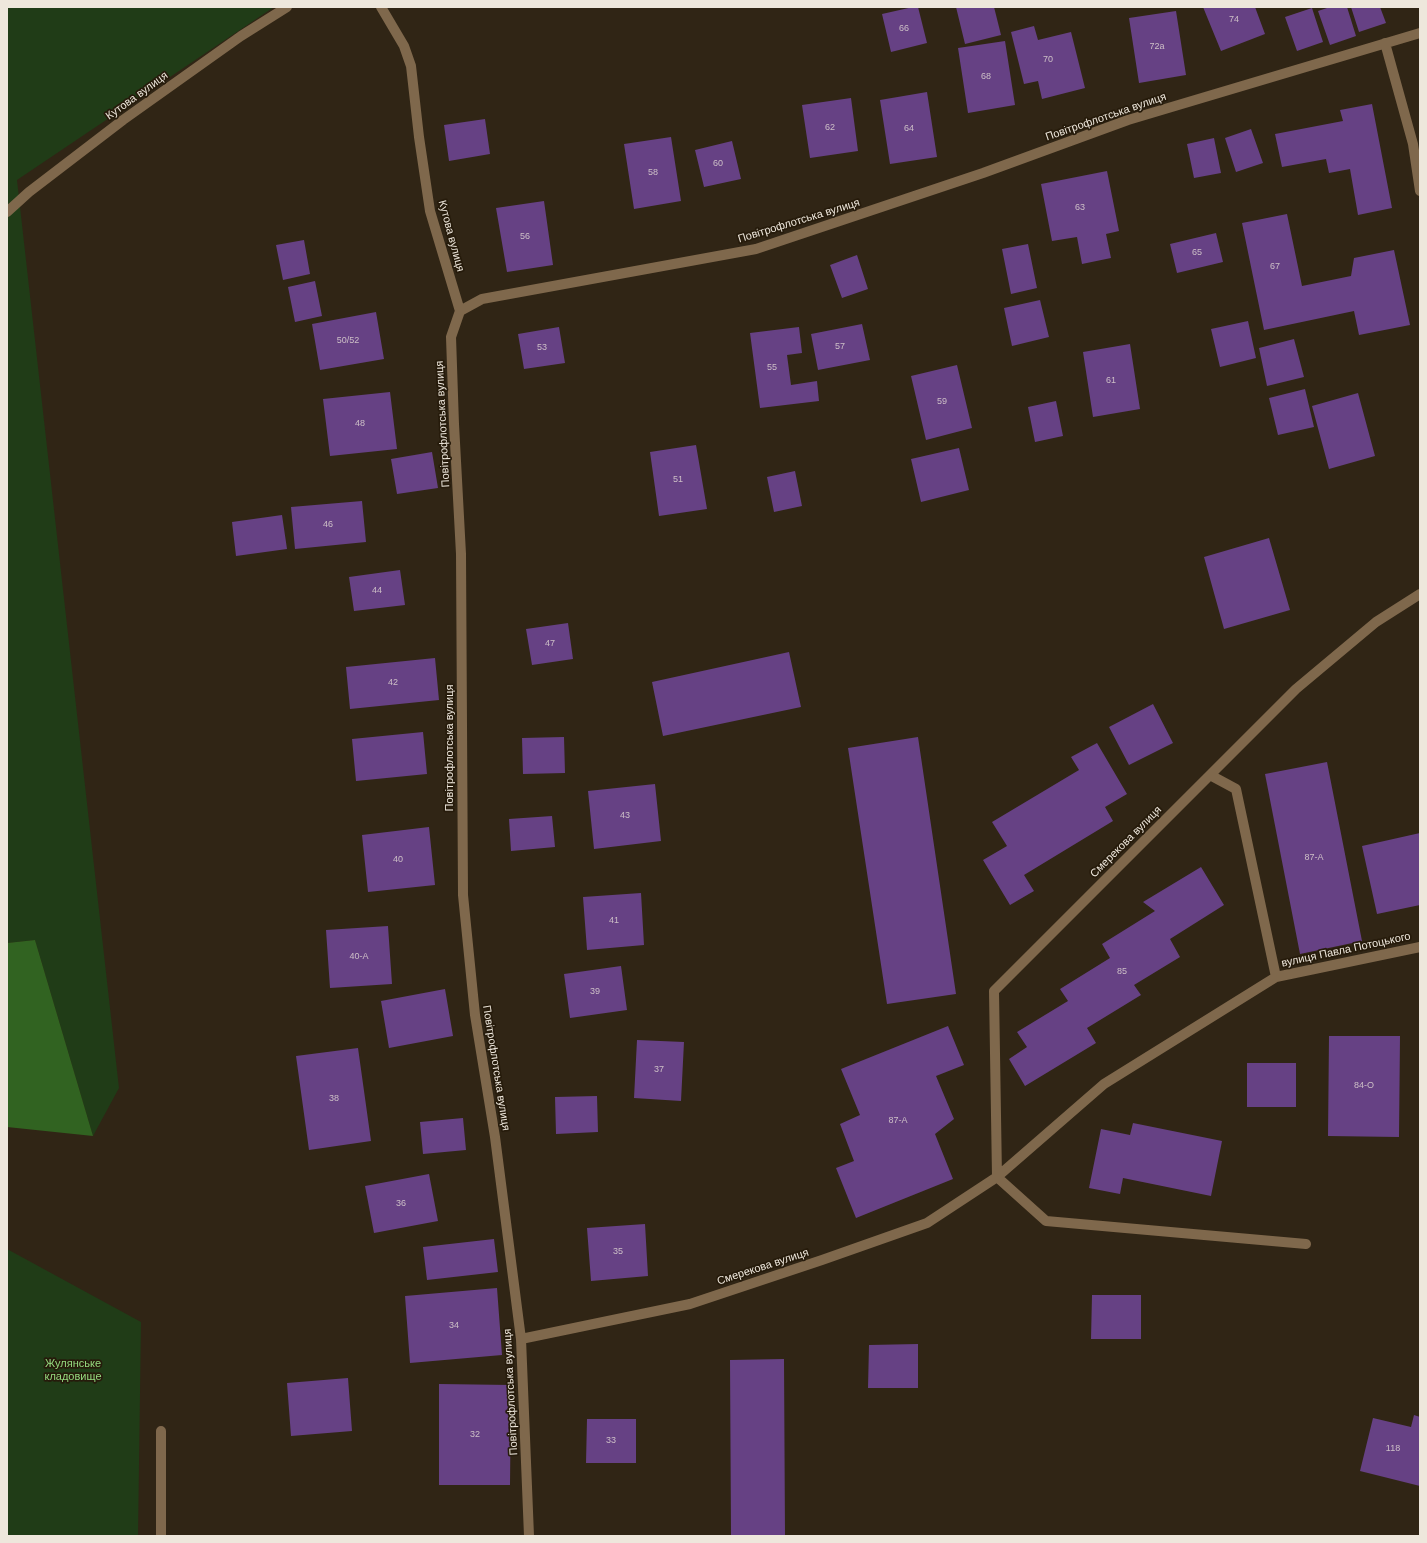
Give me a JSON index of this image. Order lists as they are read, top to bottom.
{
  "streets": {
    "street": [
      "Кутова вулиця",
      "Повітрофлотська вулиця",
      "Смерекова вулиця",
      "вулиця Павла Потоцького"
    ]
  },
  "crossings": [
    ["Кутова вулиця", "Повітрофлотська вулиця"],
    ["Повітрофлотська вулиця", "Смерекова вулиця"],
    ["Смерекова вулиця", "вулиця Павла Потоцького"]
  ],
  "parks": ["Жулянське кладовище"],
  "house_numbers": [
    "74",
    "66",
    "72а",
    "70",
    "68",
    "62",
    "64",
    "60",
    "58",
    "63",
    "56",
    "65",
    "67",
    "50/52",
    "57",
    "53",
    "55",
    "61",
    "59",
    "48",
    "51",
    "46",
    "44",
    "47",
    "42",
    "43",
    "87-А",
    "40",
    "41",
    "40-А",
    "85",
    "39",
    "37",
    "84-О",
    "38",
    "87-А",
    "36",
    "35",
    "34",
    "32",
    "33",
    "118"
  ]
}
